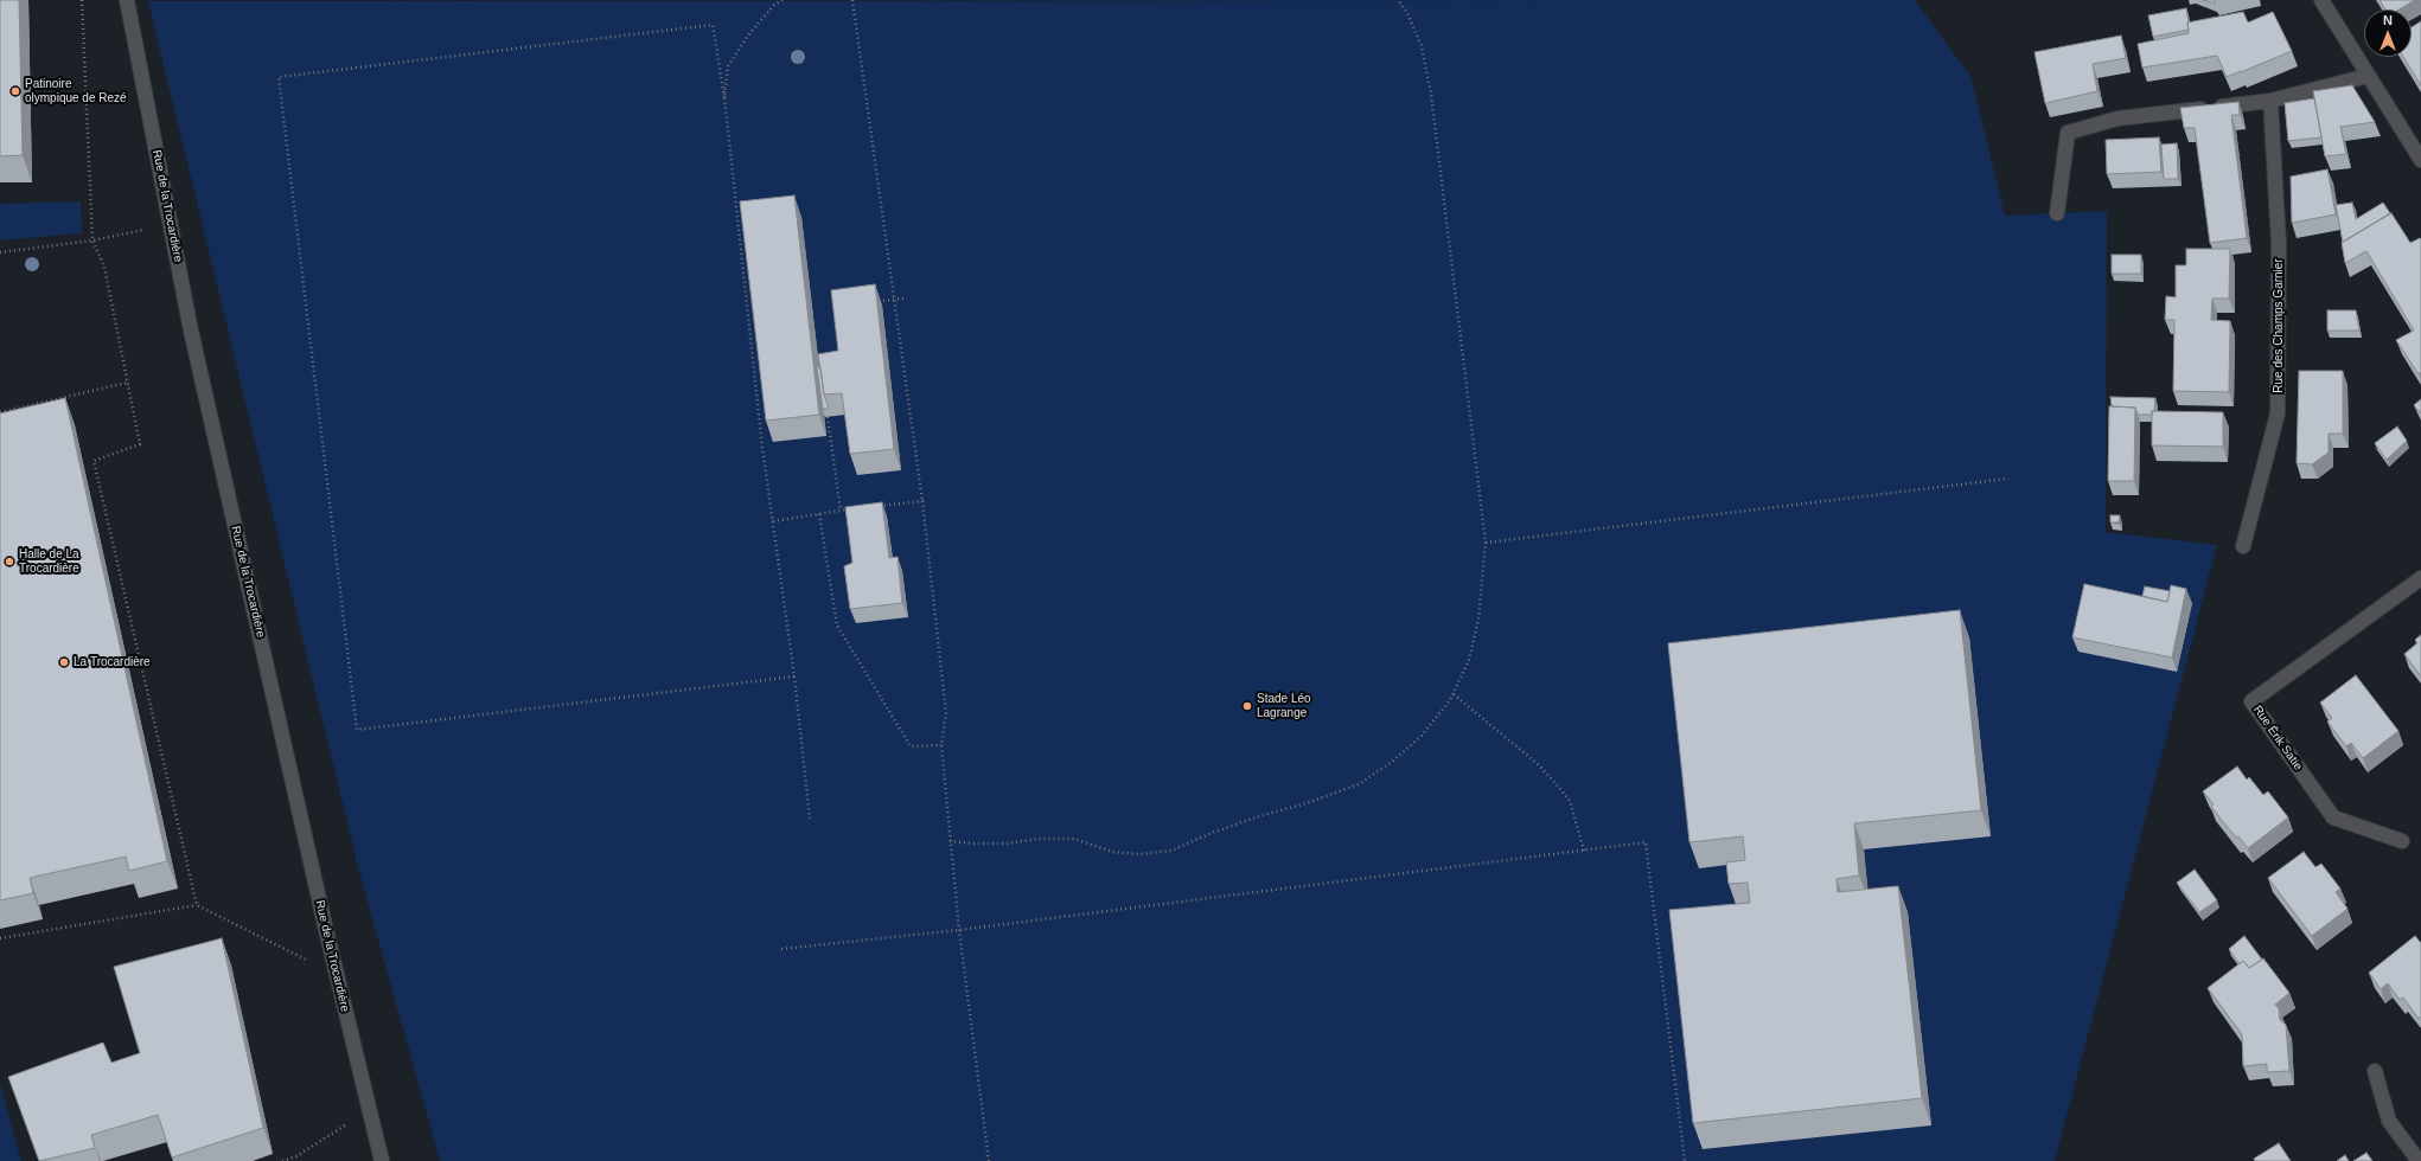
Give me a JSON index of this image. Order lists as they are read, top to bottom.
{
  "streets": {
    "street": ["Rue de la Trocardière", "Rue des Champs Garnier", "Rue Érik Satie"]
  },
  "places": [
    "Patinoire olympique de Rezé",
    "Halle de La Trocardière",
    "La Trocardière",
    "Stade Léo Lagrange"
  ],
  "north": "top"
}
